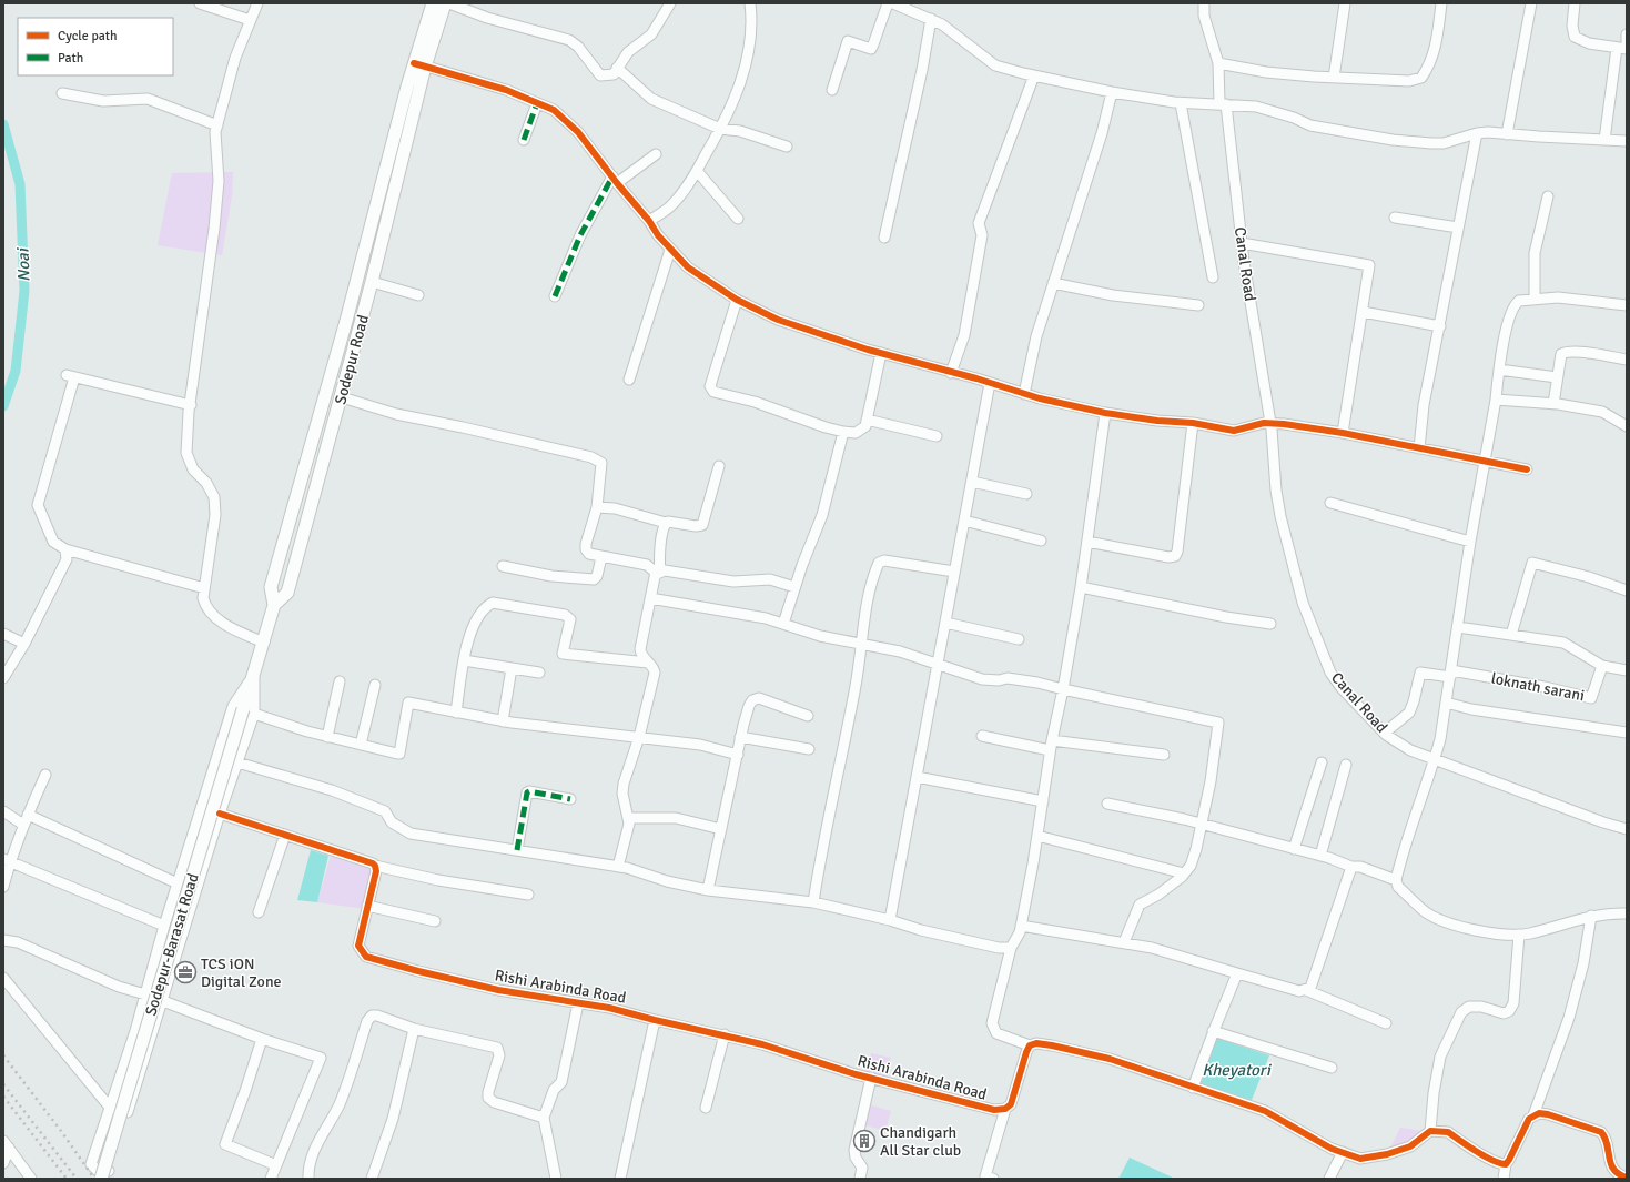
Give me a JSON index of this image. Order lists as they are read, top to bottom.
{
  "streets": {
    "main road": ["Sodepur Road", "Sodepur-Barasat Road"],
    "street": ["Canal Road", "loknath sarani", "Rishi Arabinda Road"]
  },
  "crossings": [
    ["Sodepur Road", "Sodepur-Barasat Road"]
  ],
  "water": ["Noai", "Kheyatori"],
  "places": {
    "office": ["TCS iON Digital Zone"],
    "building": ["Chandigarh All Star club"]
  },
  "legend": ["Cycle path", "Path"]
}
